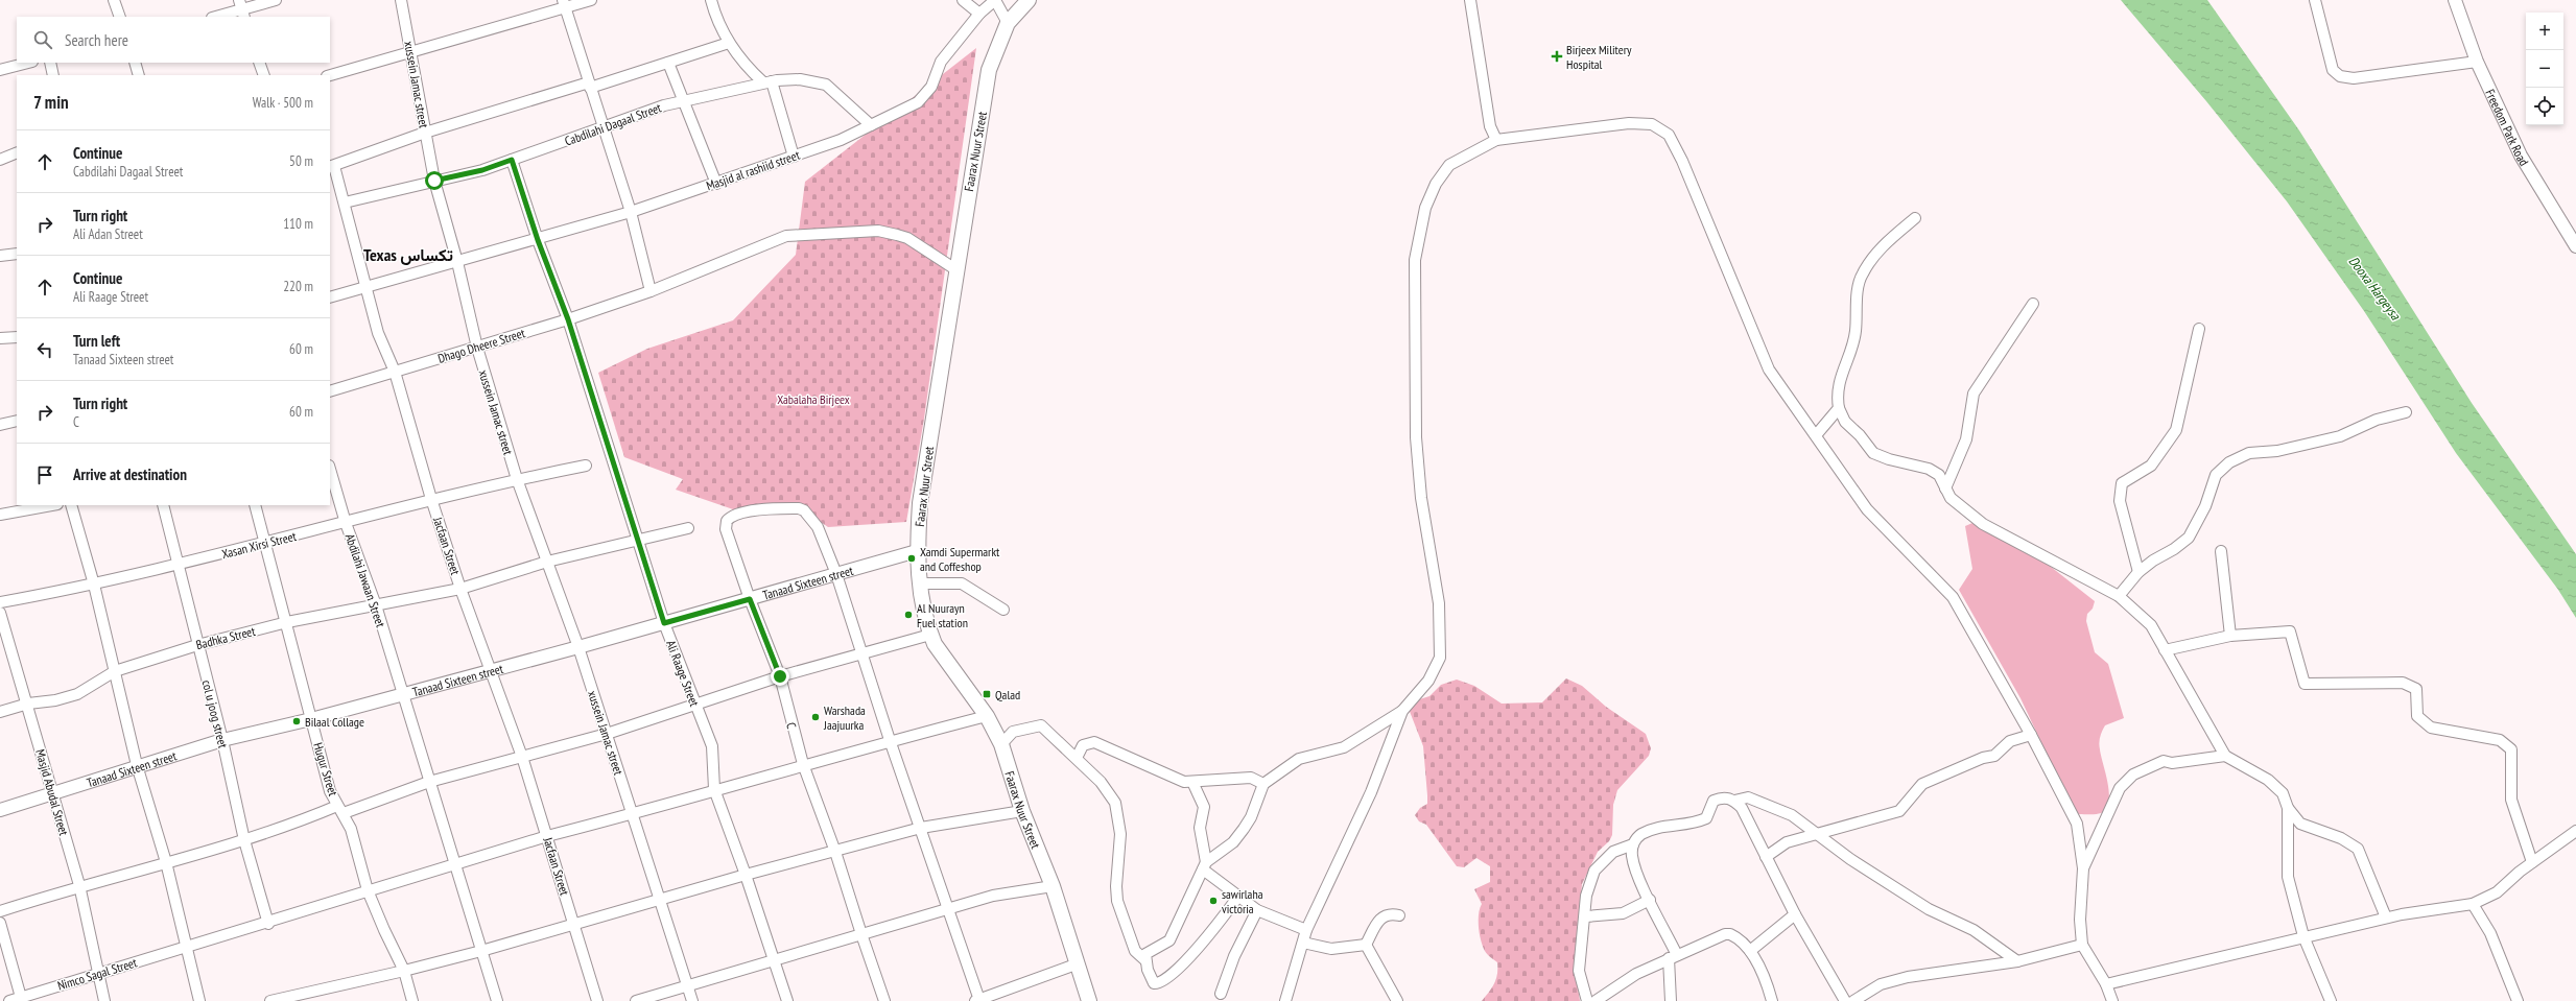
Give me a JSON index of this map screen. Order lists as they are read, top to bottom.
{
  "streets": {
    "main road": ["Faarax Nuur Street"],
    "street": [
      "xussein Jamac street",
      "Cabdilahi Dagaal Street",
      "Freedom Park Road",
      "Masjid al rashiid street",
      "Dhago Dheere Street",
      "Xasan Xirsi Street",
      "Jacfaan Street",
      "Abdilahi Jawaan Street",
      "Tanaad Sixteen street",
      "Badhka Street",
      "Ali Raage Street",
      "col u joog street",
      "C",
      "Hugur Street",
      "Masjid Abudal Street",
      "Nimco Sagal Street"
    ]
  },
  "crossings": [
    ["xussein Jamac street", "Cabdilahi Dagaal Street"],
    ["xussein Jamac street", "Masjid al rashiid street"],
    ["xussein Jamac street", "Dhago Dheere Street"],
    ["xussein Jamac street", "Xasan Xirsi Street"],
    ["xussein Jamac street", "Tanaad Sixteen street"],
    ["xussein Jamac street", "Badhka Street"],
    ["xussein Jamac street", "Nimco Sagal Street"],
    ["Cabdilahi Dagaal Street", "Masjid al rashiid street"],
    ["Cabdilahi Dagaal Street", "Jacfaan Street"],
    ["Cabdilahi Dagaal Street", "Ali Raage Street"],
    ["Faarax Nuur Street", "Dhago Dheere Street"],
    ["Faarax Nuur Street", "Tanaad Sixteen street"],
    ["Faarax Nuur Street", "Nimco Sagal Street"],
    ["Masjid al rashiid street", "Jacfaan Street"],
    ["Masjid al rashiid street", "Ali Raage Street"],
    ["Dhago Dheere Street", "Jacfaan Street"],
    ["Dhago Dheere Street", "Ali Raage Street"],
    ["Xasan Xirsi Street", "Jacfaan Street"],
    ["Xasan Xirsi Street", "Abdilahi Jawaan Street"],
    ["Xasan Xirsi Street", "col u joog street"],
    ["Xasan Xirsi Street", "Hugur Street"],
    ["Jacfaan Street", "Tanaad Sixteen street"],
    ["Jacfaan Street", "Badhka Street"],
    ["Jacfaan Street", "Nimco Sagal Street"],
    ["Abdilahi Jawaan Street", "Tanaad Sixteen street"],
    ["Abdilahi Jawaan Street", "Badhka Street"],
    ["Abdilahi Jawaan Street", "Nimco Sagal Street"],
    ["Tanaad Sixteen street", "Ali Raage Street"],
    ["Tanaad Sixteen street", "col u joog street"],
    ["Tanaad Sixteen street", "C"],
    ["Tanaad Sixteen street", "Hugur Street"],
    ["Tanaad Sixteen street", "Masjid Abudal Street"],
    ["Badhka Street", "Ali Raage Street"],
    ["Badhka Street", "col u joog street"],
    ["Badhka Street", "Hugur Street"],
    ["Badhka Street", "Masjid Abudal Street"],
    ["Ali Raage Street", "Nimco Sagal Street"],
    ["col u joog street", "Nimco Sagal Street"],
    ["C", "Nimco Sagal Street"],
    ["Hugur Street", "Nimco Sagal Street"],
    ["Masjid Abudal Street", "Nimco Sagal Street"]
  ],
  "districts": ["Texas تكساس"],
  "water": ["Dooxa Hargeysa"],
  "parks": ["Xabalaha Birjeex"],
  "places": {
    "health": ["Birjeex Militery Hospital"],
    "other": [
      "Xamdi Supermarkt and Coffeshop",
      "Al Nuurayn Fuel station",
      "Warshada Jaajuurka",
      "Bilaal Collage",
      "sawirlaha victoria"
    ],
    "transit": ["Qalad"]
  },
  "page": {
    "map_buttons": ["+", "−"],
    "search": "Search here",
    "heading": ["7 min", "Walk · 500 m"],
    "list": [
      ["Continue", "Cabdilahi Dagaal Street", "50 m"],
      ["Turn right", "Ali Adan Street", "110 m"],
      ["Continue", "Ali Raage Street", "220 m"],
      ["Turn left", "Tanaad Sixteen street", "60 m"],
      ["Turn right", "C", "60 m"],
      "Arrive at destination"
    ]
  }
}
